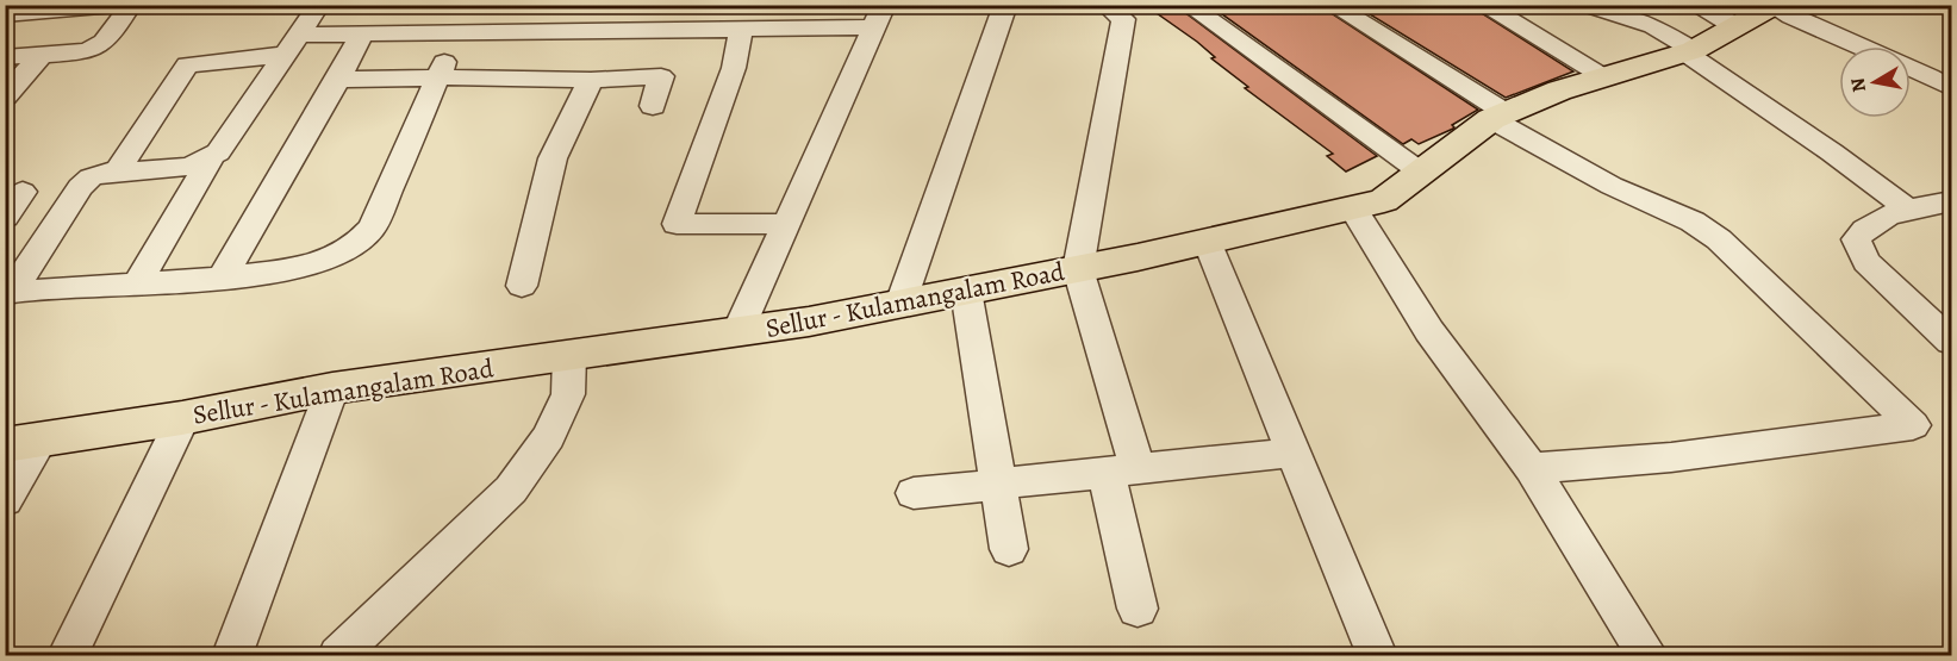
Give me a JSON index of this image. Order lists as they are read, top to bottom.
{
  "streets": {
    "main road": ["Sellur - Kulamangalam Road"]
  },
  "north": "left"
}
